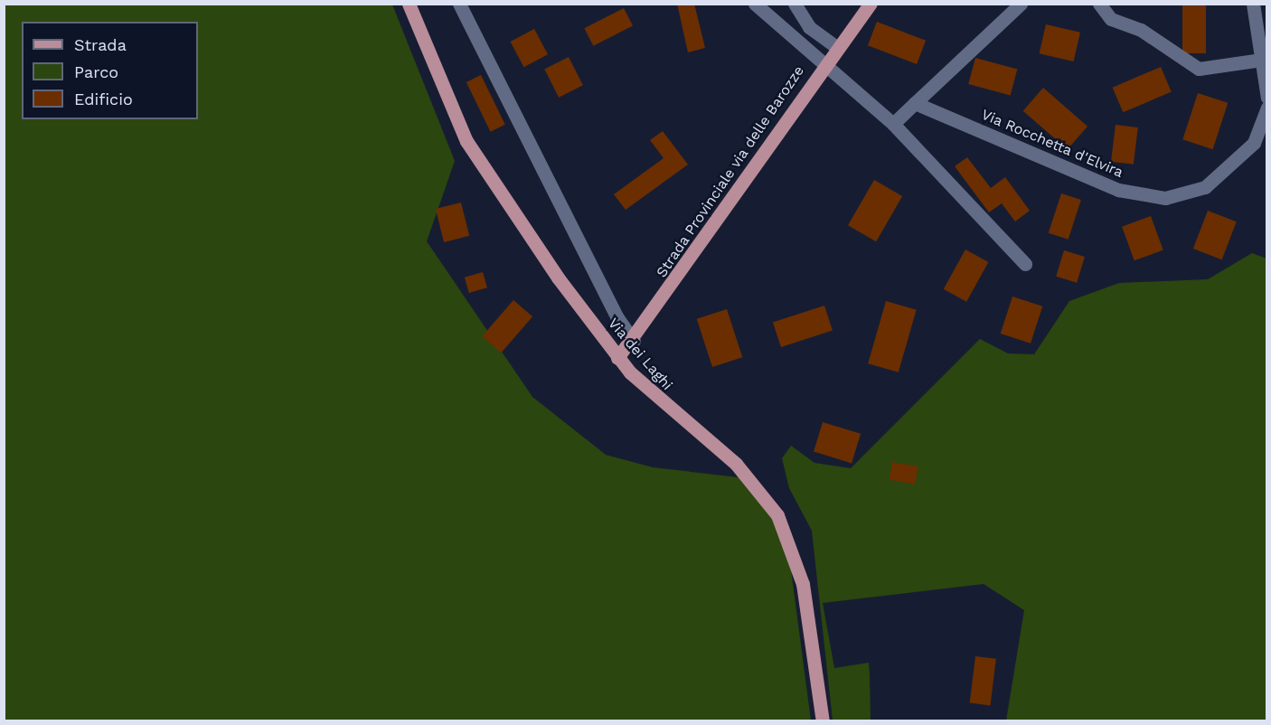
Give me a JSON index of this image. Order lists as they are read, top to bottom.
{
  "streets": {
    "main road": ["Strada Provinciale via delle Barozze", "Via dei Laghi"],
    "street": ["Via Rocchetta d'Elvira"]
  },
  "crossings": [
    ["Strada Provinciale via delle Barozze", "Via dei Laghi"]
  ],
  "legend": ["Strada", "Parco", "Edificio"]
}
